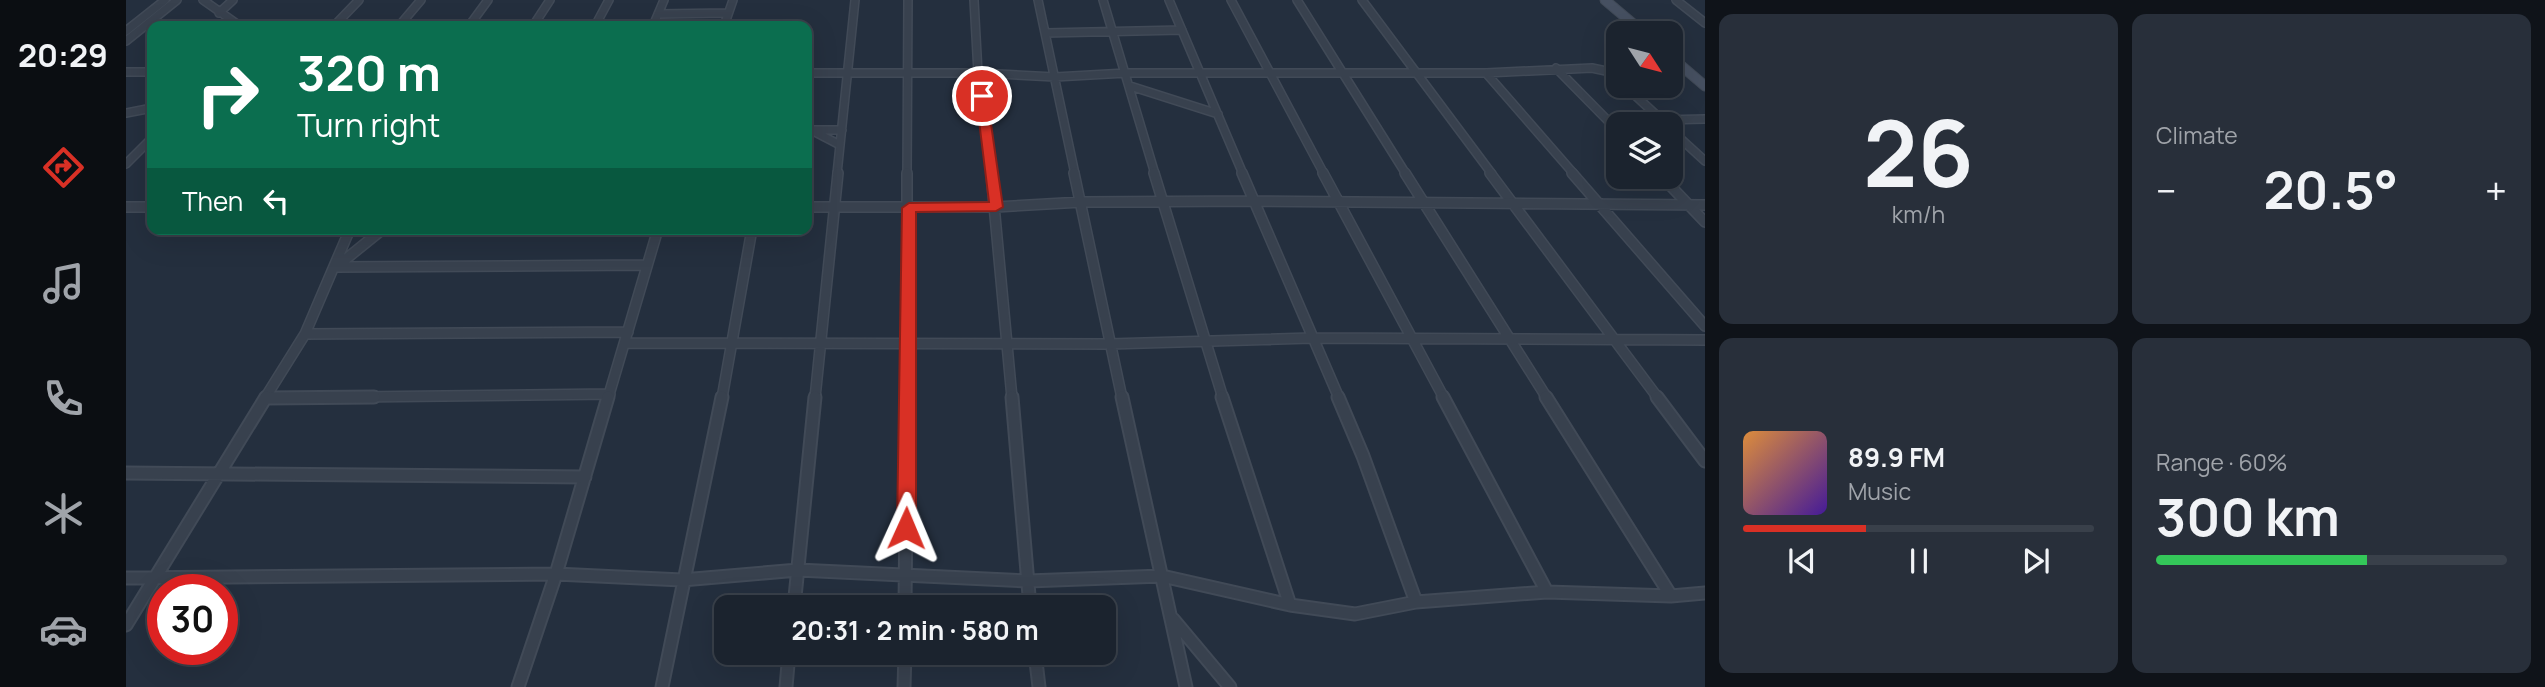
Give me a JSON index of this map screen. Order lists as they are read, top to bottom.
{
  "north": "bottom right",
  "page": {
    "tabs": "20:29",
    "tile": [
      ["26", "km/h"],
      "Climate",
      ["Range · 60%", "300 km"]
    ],
    "turn": ["320 m", "Turn right"],
    "heat": ["−", "20.5°", "+"],
    "then": "Then",
    "song": ["89.9 FM", "Music"],
    "limit": "30",
    "trip": "20:31 · 2 min · 580 m"
  }
}
